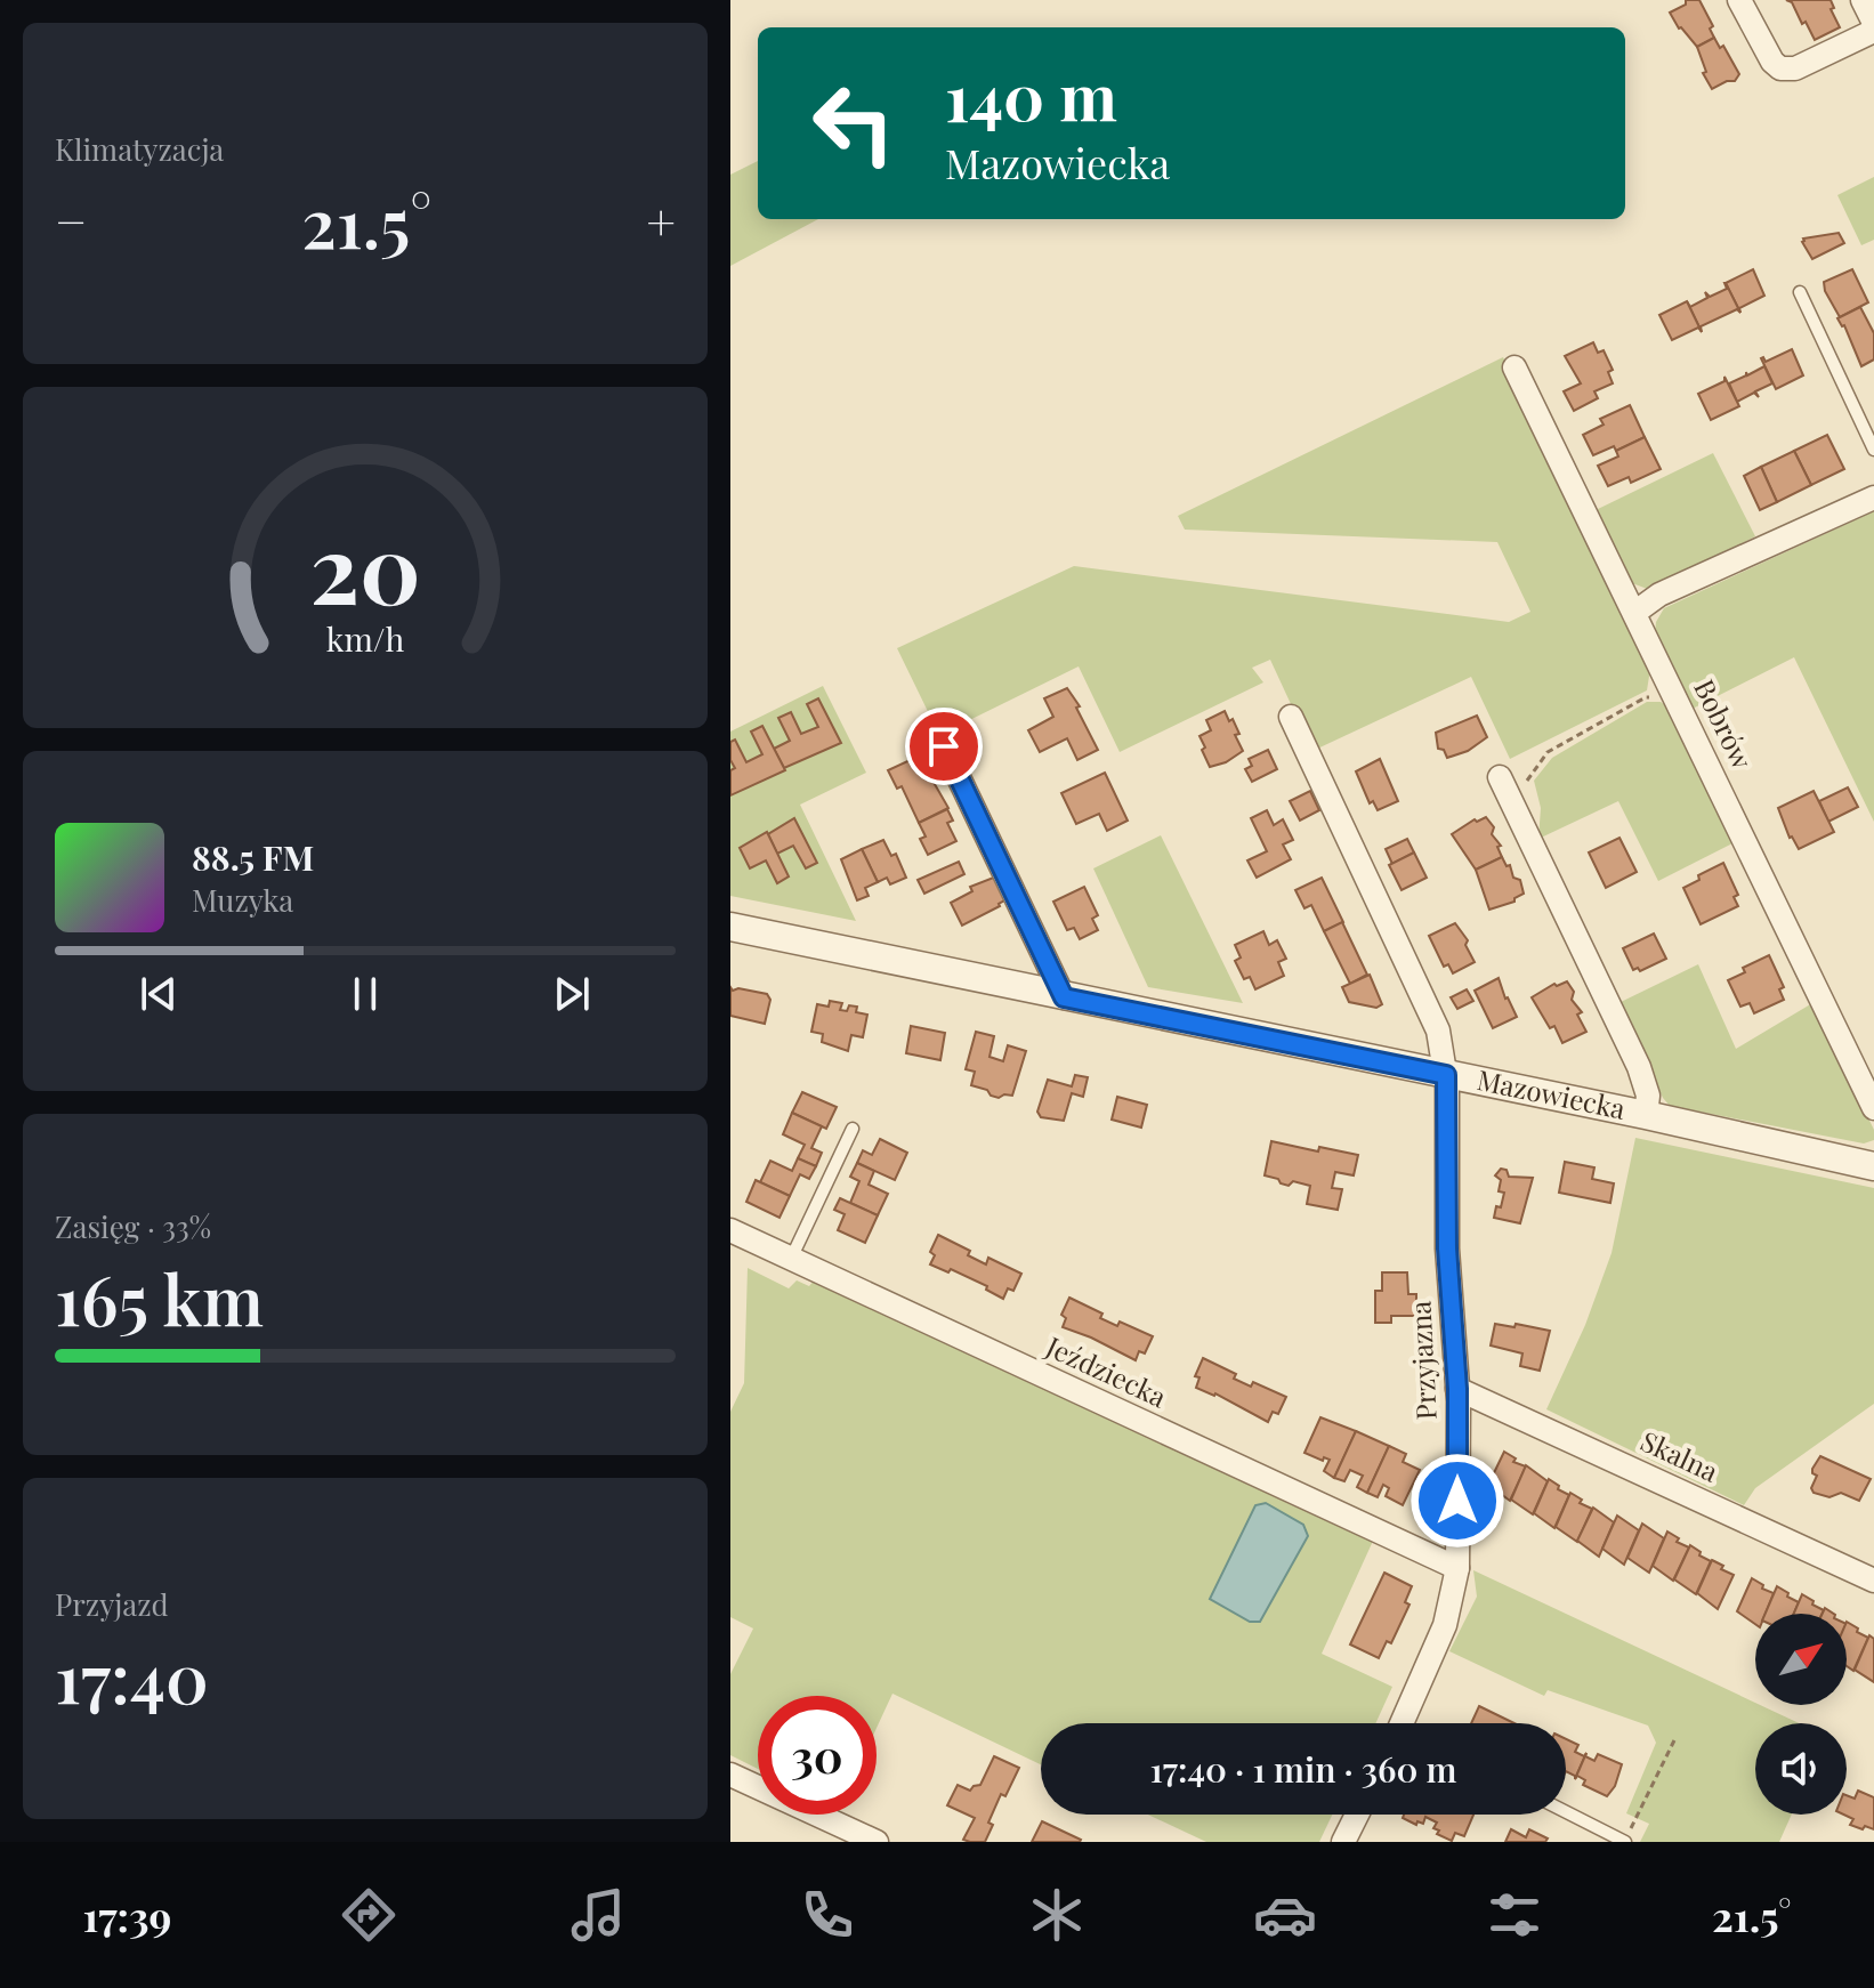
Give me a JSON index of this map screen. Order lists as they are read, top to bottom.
{
  "streets": {
    "street": [
      "Bobrów",
      "Mazowiecka",
      "Przyjazna",
      "Jeździecka",
      "Skalna"
    ]
  },
  "crossings": [
    ["Mazowiecka", "Przyjazna"],
    ["Przyjazna", "Jeździecka"],
    ["Przyjazna", "Skalna"]
  ],
  "north": "top right",
  "page": {
    "tile": [
      "Klimatyzacja",
      ["Zasięg · 33%", "165 km"],
      ["Przyjazd", "17:40"]
    ],
    "turn": ["140 m", "Mazowiecka"],
    "heat": ["−", "21.5°", "+"],
    "song": ["88.5 FM", "Muzyka"],
    "limit": "30",
    "trip": "17:40 · 1 min · 360 m",
    "tabs": ["17:39", "21.5°"],
    "gauge": ["20", "km/h"]
  }
}
